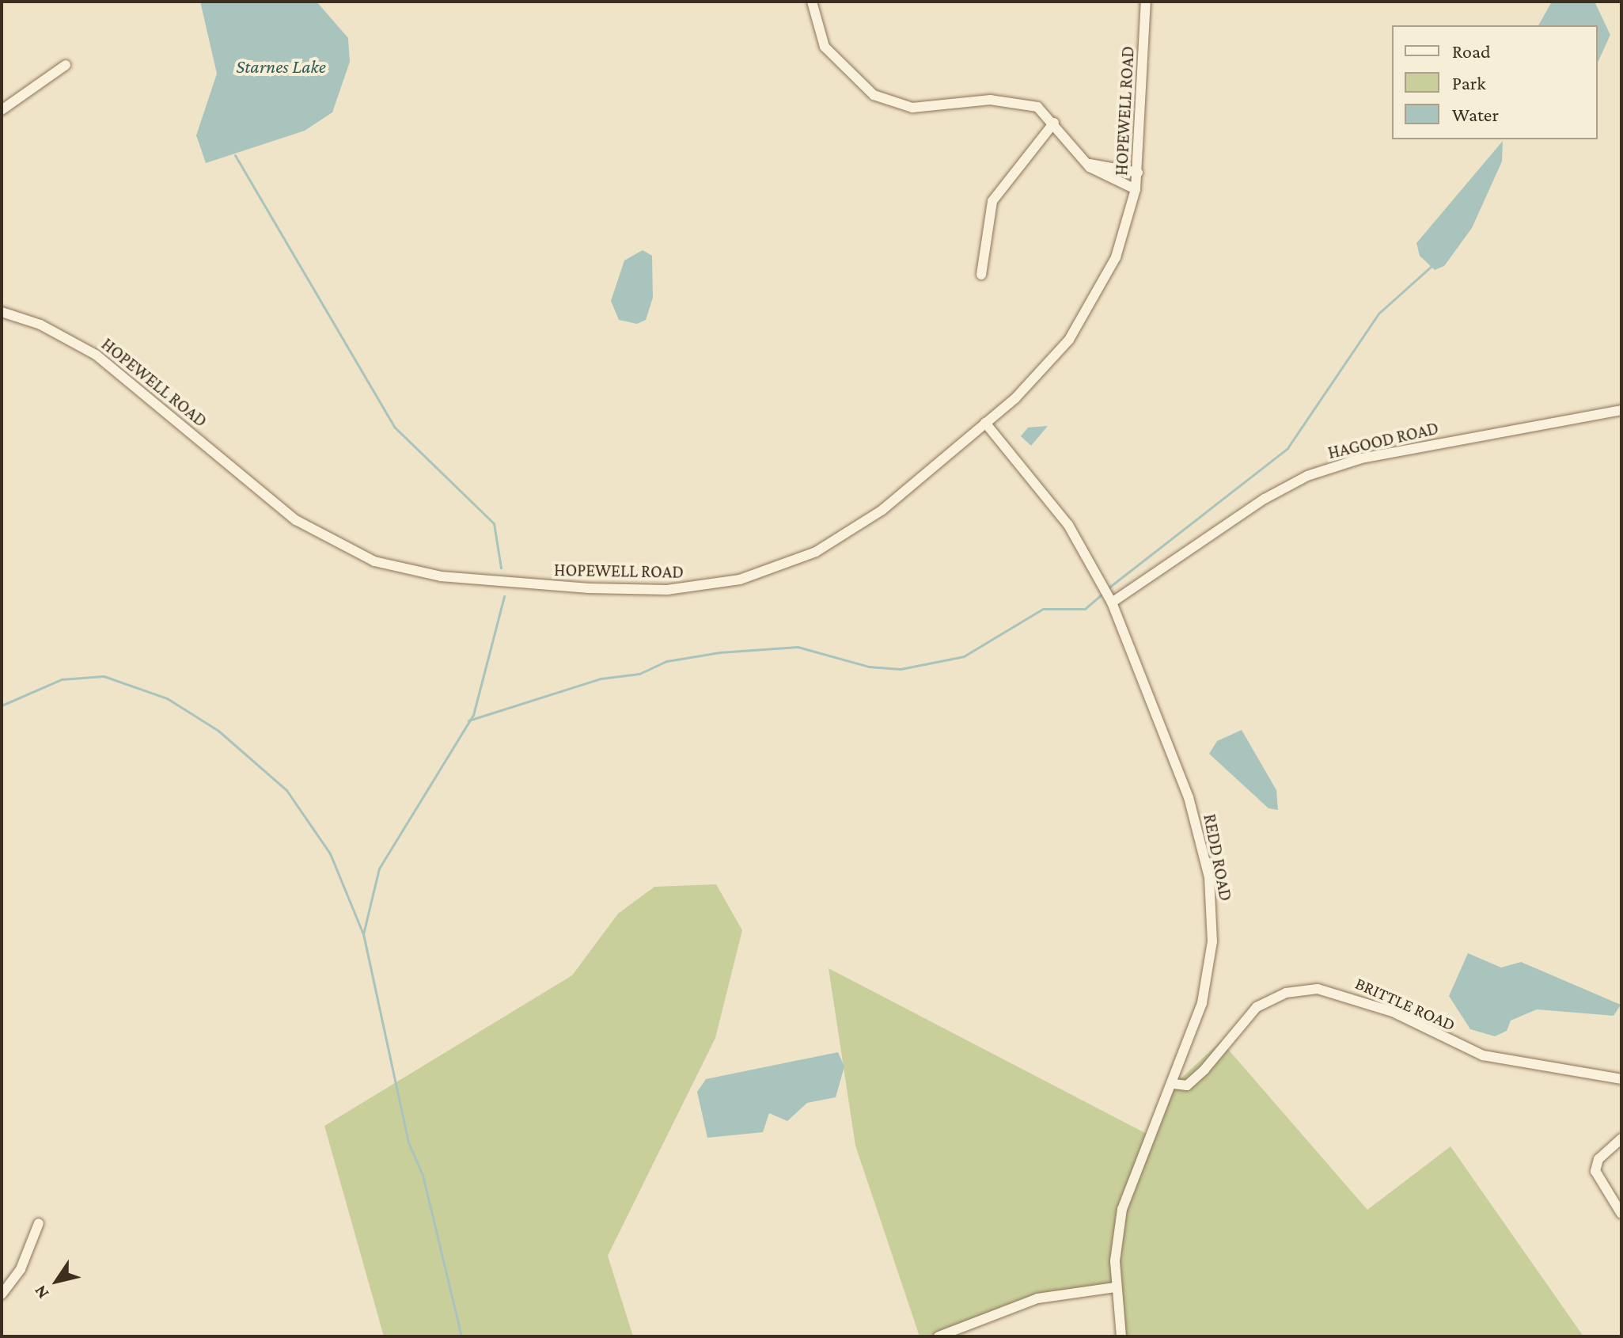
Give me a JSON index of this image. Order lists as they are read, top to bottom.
{
  "streets": {
    "street": [
      "HOPEWELL ROAD",
      "HAGOOD ROAD",
      "REDD ROAD",
      "BRITTLE ROAD"
    ]
  },
  "crossings": [
    ["HOPEWELL ROAD", "REDD ROAD"],
    ["HAGOOD ROAD", "REDD ROAD"],
    ["REDD ROAD", "BRITTLE ROAD"]
  ],
  "water": ["Starnes Lake"],
  "legend": ["Road", "Park", "Water"],
  "north": "bottom left"
}
